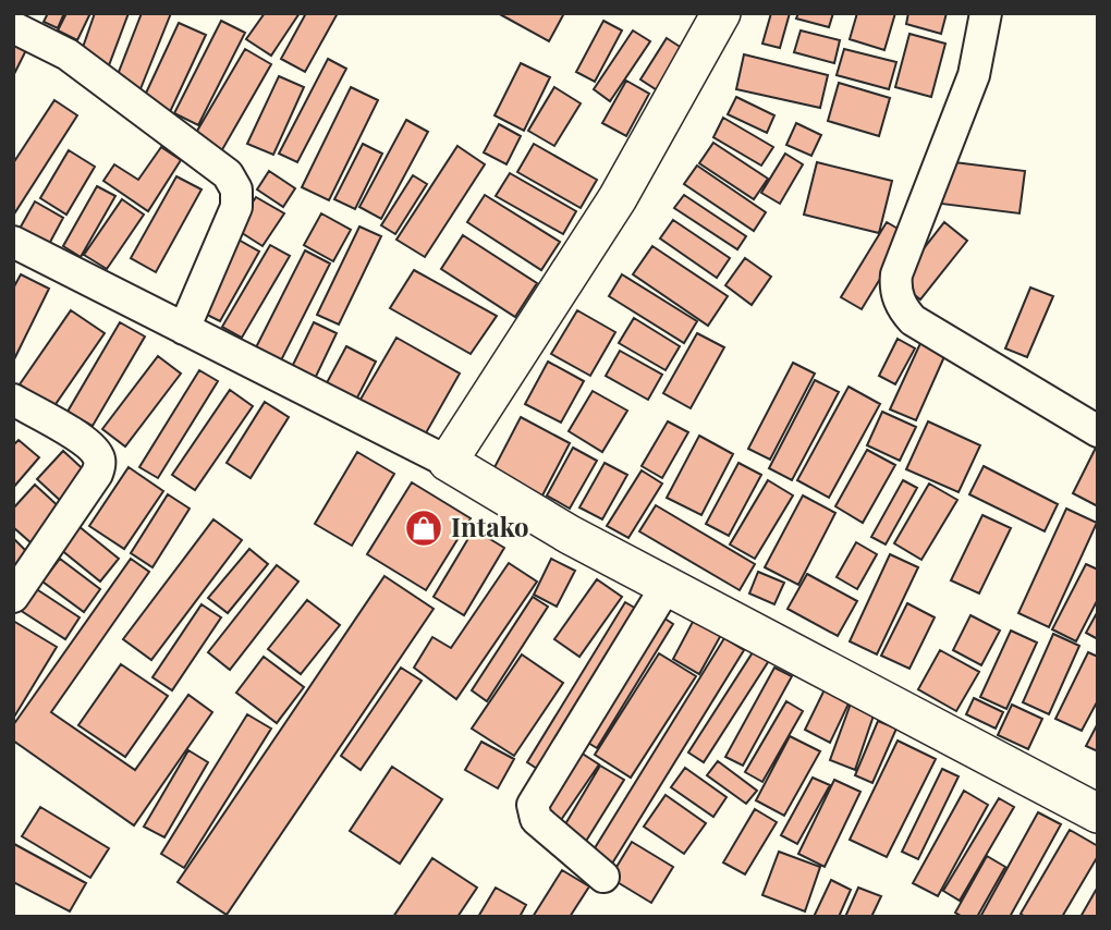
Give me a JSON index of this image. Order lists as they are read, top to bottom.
{
  "places": {
    "shop": ["Intako"]
  }
}
